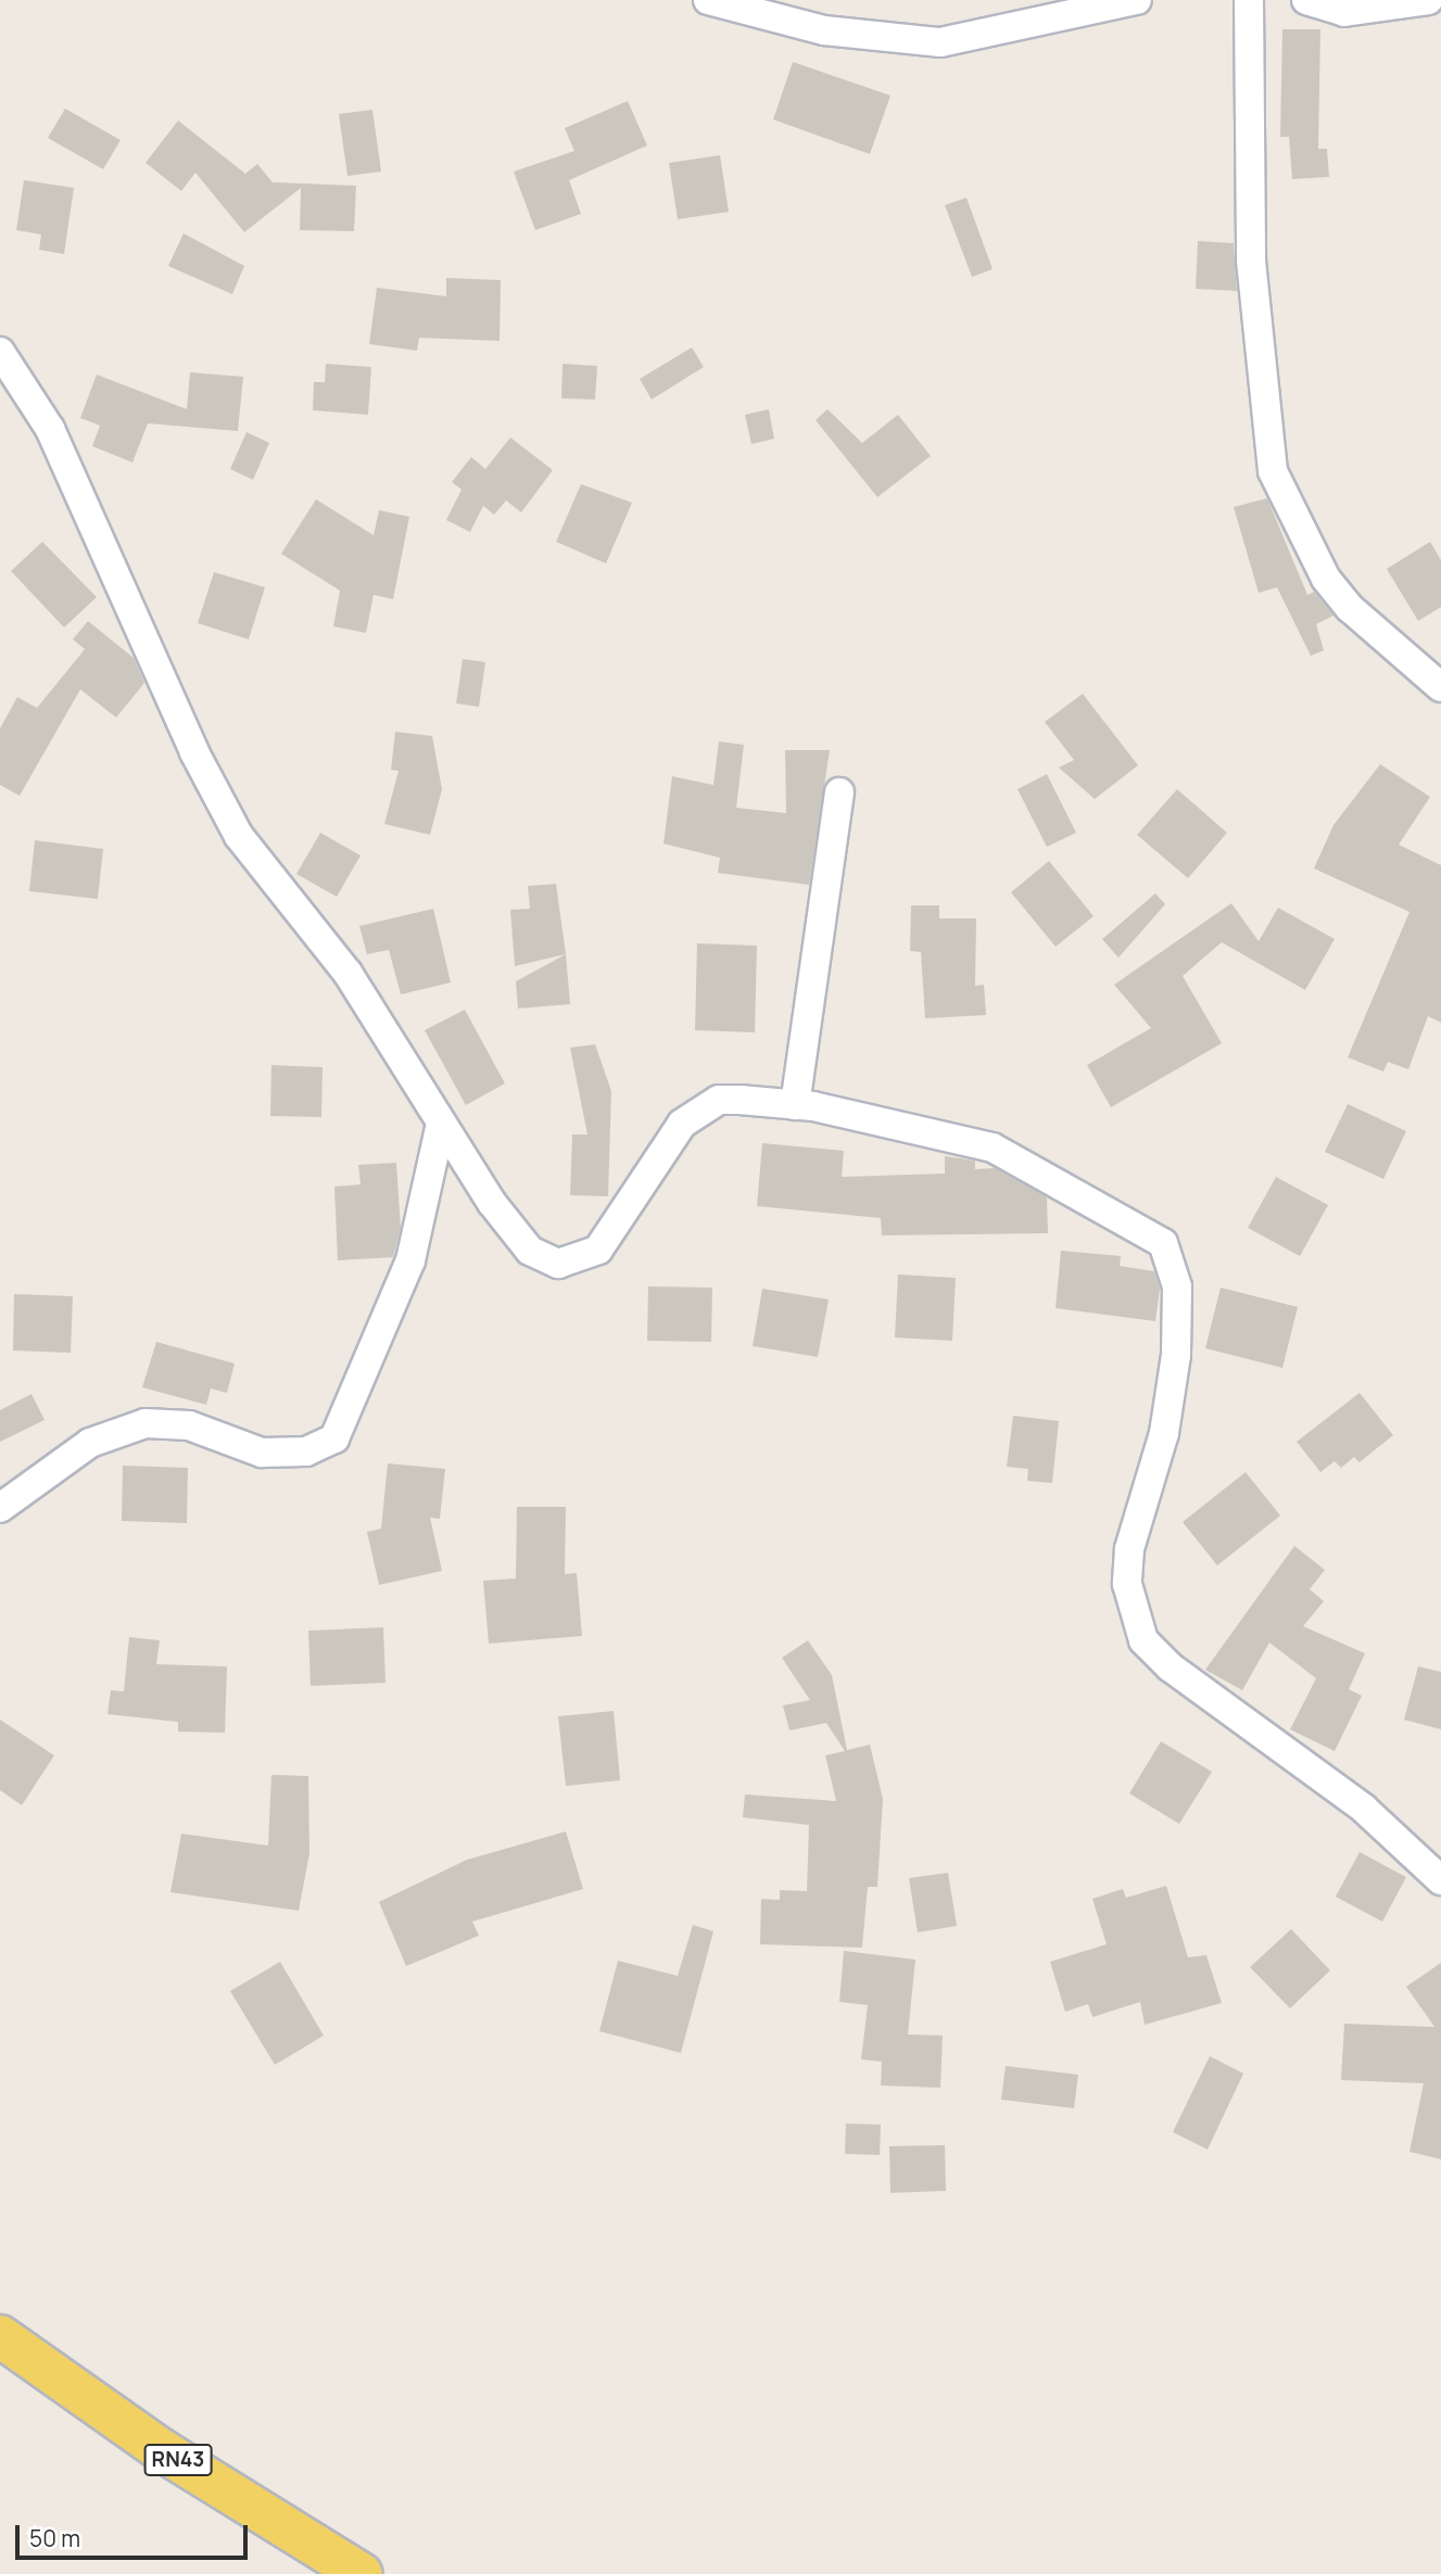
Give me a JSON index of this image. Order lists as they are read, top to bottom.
{
  "streets": {
    "main road": ["RN43"]
  },
  "scale_bar": "50 m"
}
